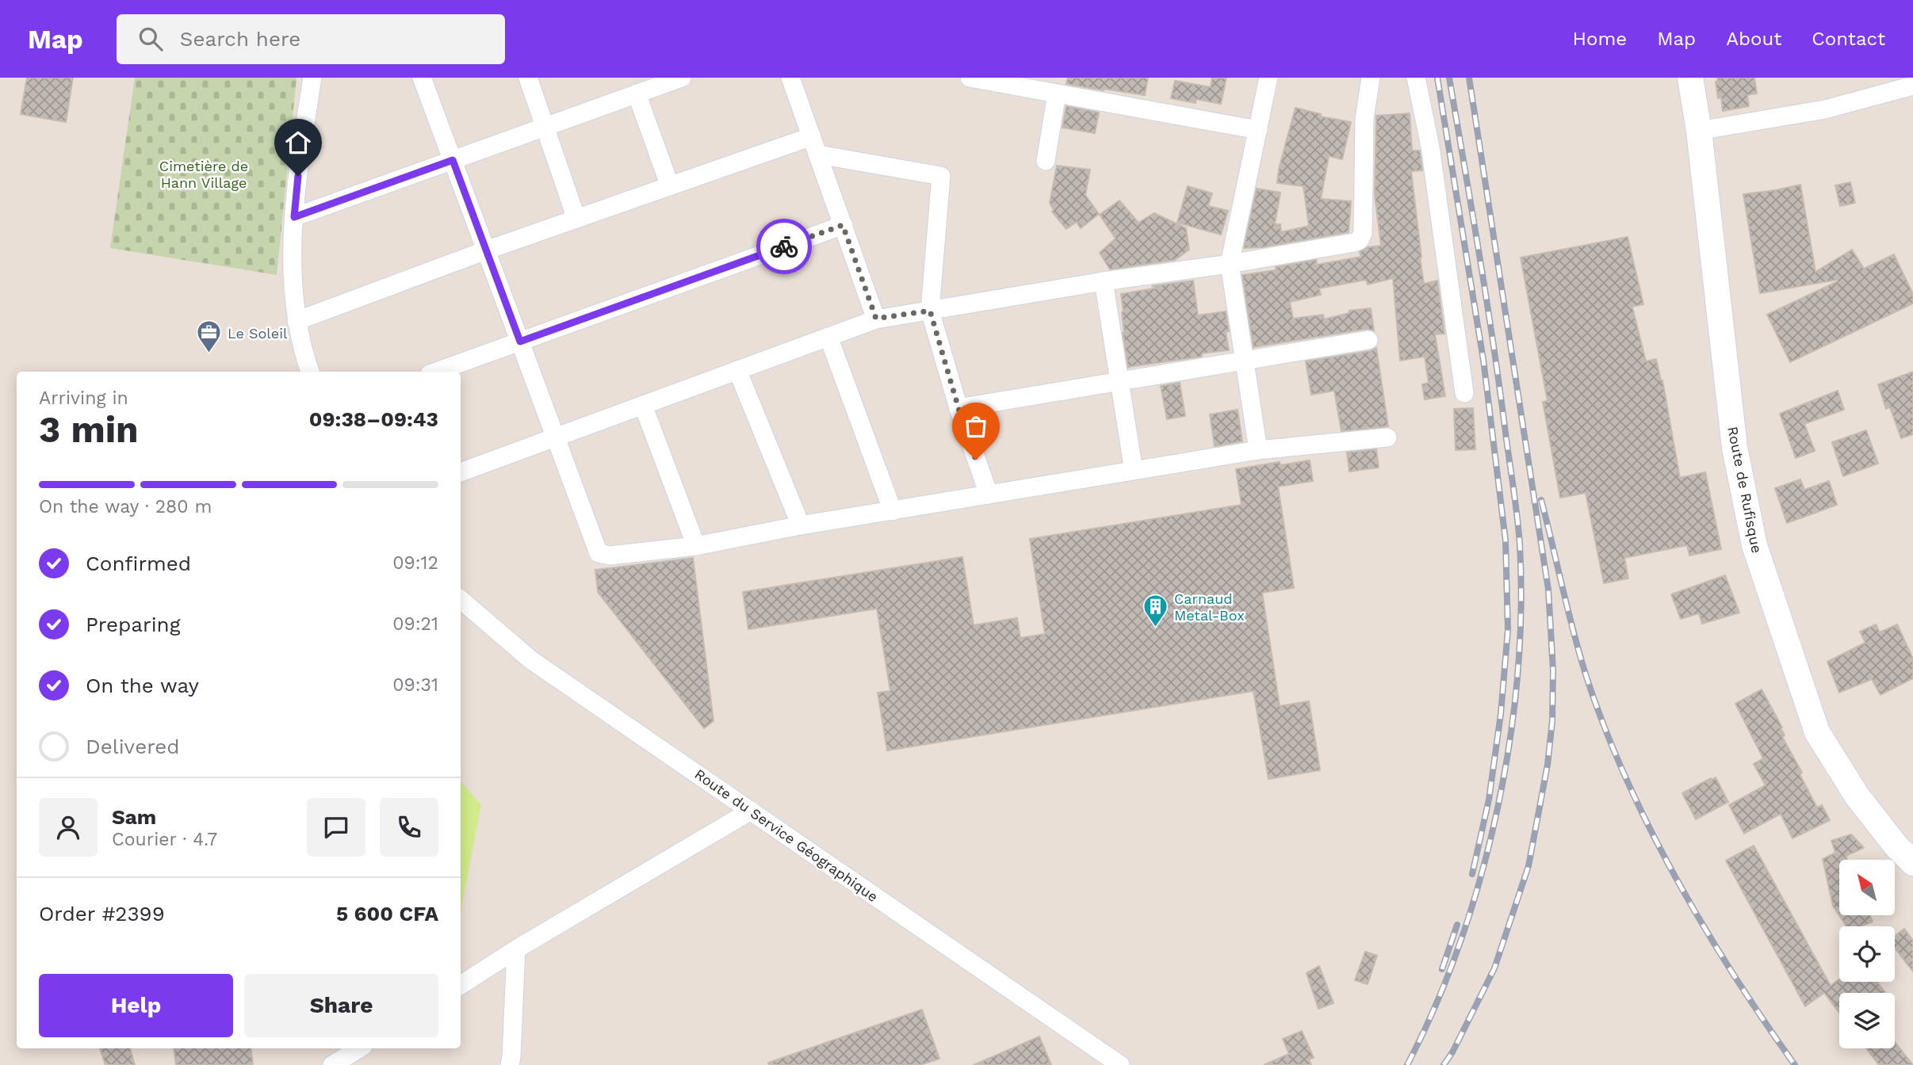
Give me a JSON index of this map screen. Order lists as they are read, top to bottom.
{
  "streets": {
    "main road": ["Route de Rufisque"],
    "street": ["Route du Service Géographique"]
  },
  "parks": ["Cimetière de Hann Village"],
  "places": {
    "office": ["Le Soleil"],
    "building": ["Carnaud Metal-Box"]
  },
  "north": "top left",
  "page": {
    "header": "Map",
    "search": "Search here",
    "nav": [
      "Home",
      "Map",
      "About",
      "Contact"
    ],
    "heading": ["3 min", "Arriving in", "09:38–09:43"],
    "panel": [
      "Sam",
      "Courier · 4.7",
      "Order #2399",
      "5 600 CFA"
    ],
    "bar": "On the way · 280 m",
    "list": [
      ["Confirmed", "09:12"],
      ["Preparing", "09:21"],
      ["On the way", "09:31"],
      "Delivered"
    ],
    "buttons": ["Help", "Share"]
  }
}
